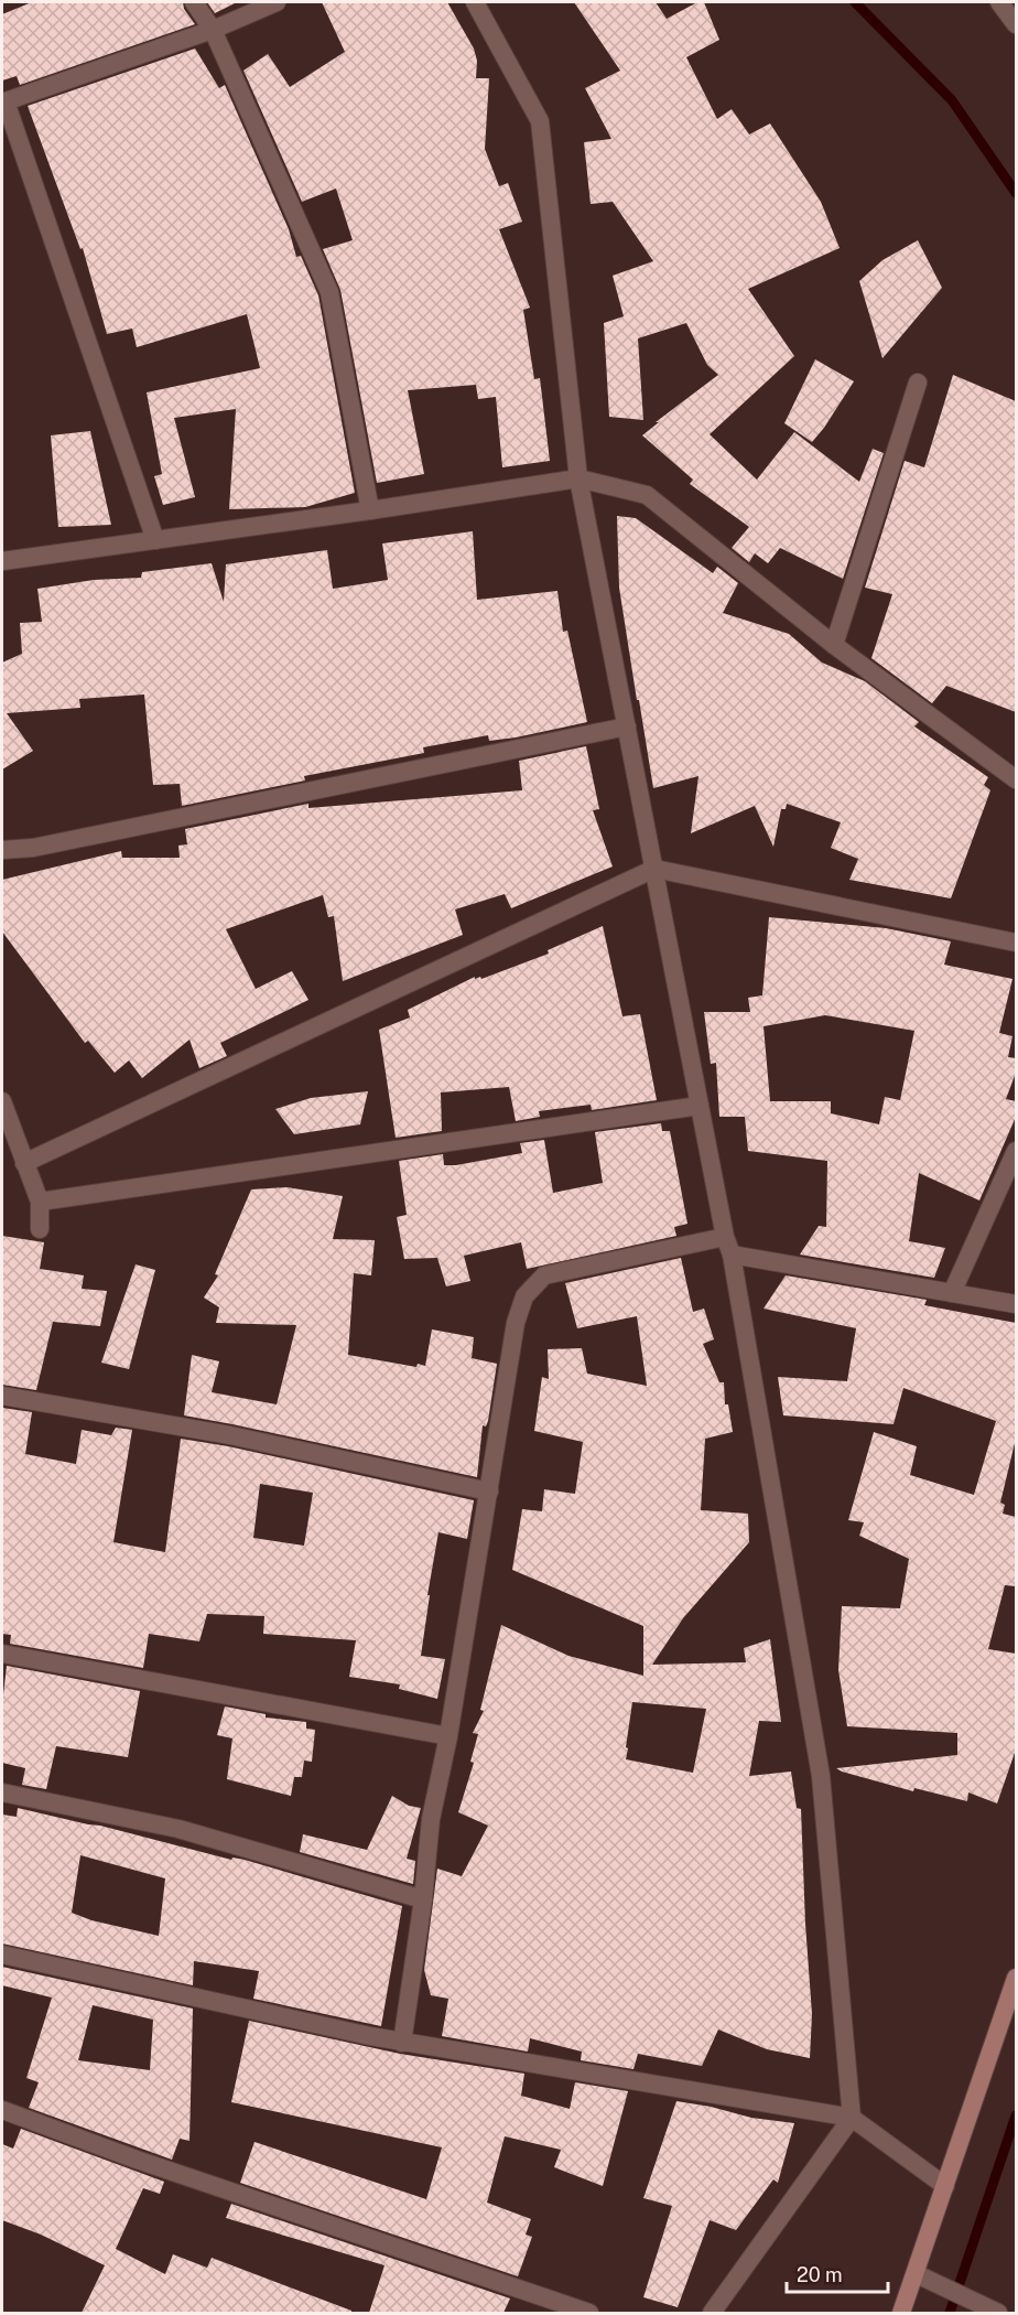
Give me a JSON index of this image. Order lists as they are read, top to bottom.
{
  "scale_bar": "20 m"
}
